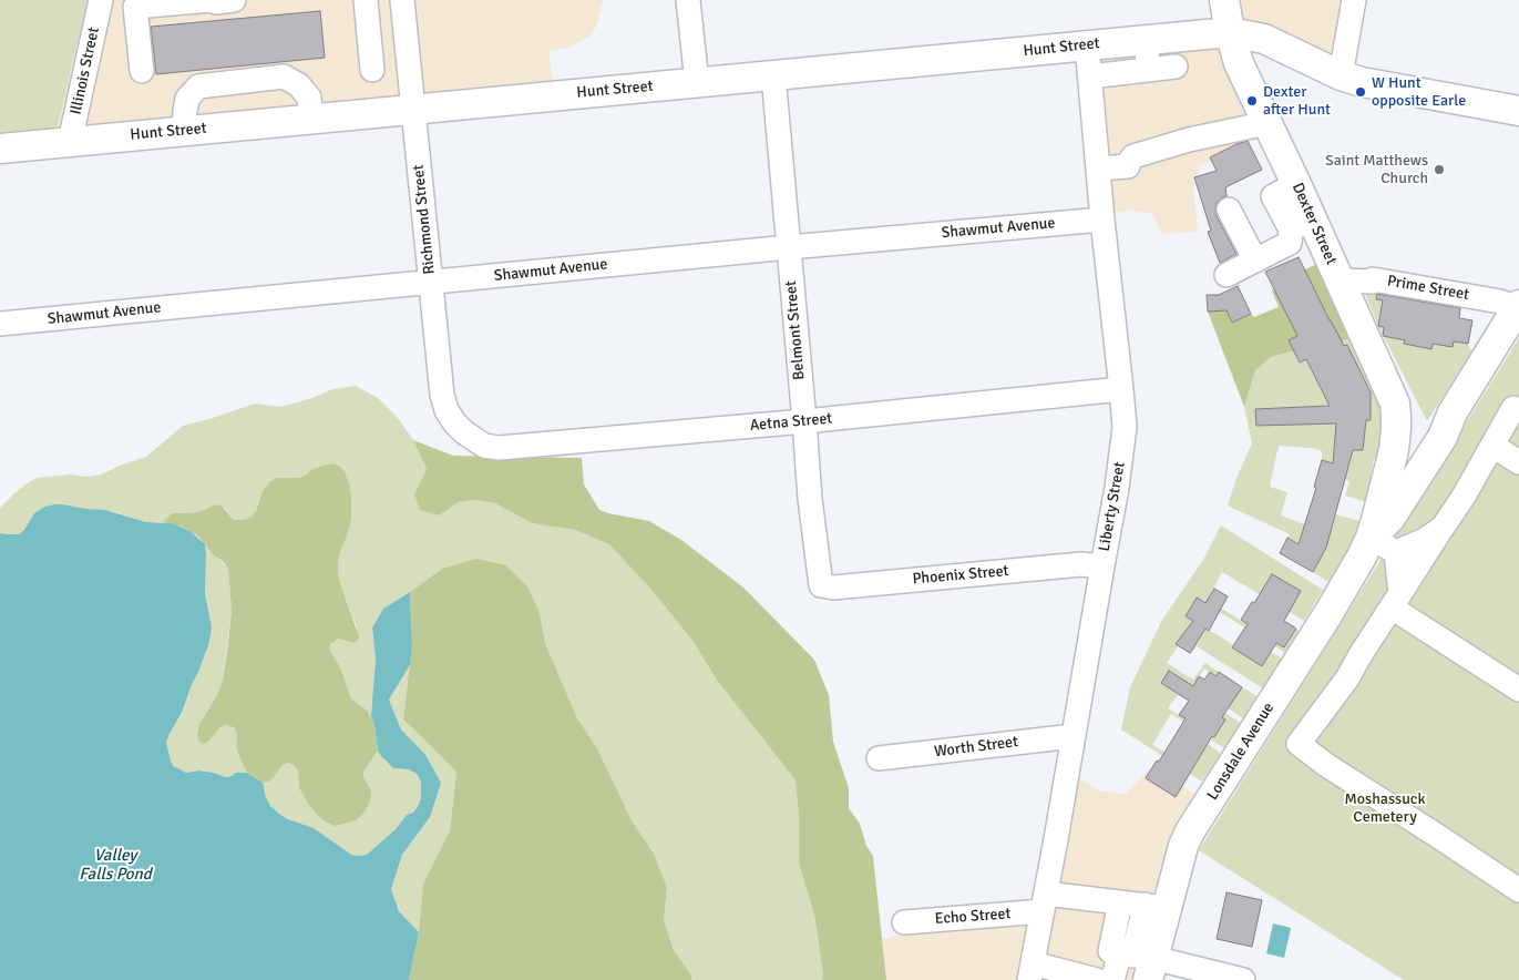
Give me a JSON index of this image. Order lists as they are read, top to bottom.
{
  "streets": {
    "main road": ["Hunt Street", "Dexter Street", "Lonsdale Avenue"],
    "street": [
      "Illinois Street",
      "Richmond Street",
      "Shawmut Avenue",
      "Prime Street",
      "Belmont Street",
      "Aetna Street",
      "Liberty Street",
      "Phoenix Street",
      "Worth Street",
      "Echo Street"
    ]
  },
  "crossings": [
    ["Hunt Street", "Illinois Street"],
    ["Hunt Street", "Richmond Street"],
    ["Hunt Street", "Dexter Street"],
    ["Hunt Street", "Belmont Street"],
    ["Hunt Street", "Liberty Street"],
    ["Richmond Street", "Shawmut Avenue"],
    ["Richmond Street", "Aetna Street"],
    ["Dexter Street", "Prime Street"],
    ["Dexter Street", "Lonsdale Avenue"],
    ["Shawmut Avenue", "Belmont Street"],
    ["Shawmut Avenue", "Liberty Street"],
    ["Prime Street", "Lonsdale Avenue"],
    ["Belmont Street", "Aetna Street"],
    ["Belmont Street", "Phoenix Street"],
    ["Aetna Street", "Liberty Street"],
    ["Liberty Street", "Phoenix Street"],
    ["Liberty Street", "Worth Street"],
    ["Liberty Street", "Echo Street"],
    ["Lonsdale Avenue", "Echo Street"]
  ],
  "water": ["Valley Falls Pond"],
  "parks": ["Moshassuck Cemetery"],
  "places": ["W Hunt opposite Earle", "Dexter after Hunt", "Saint Matthews Church"]
}
